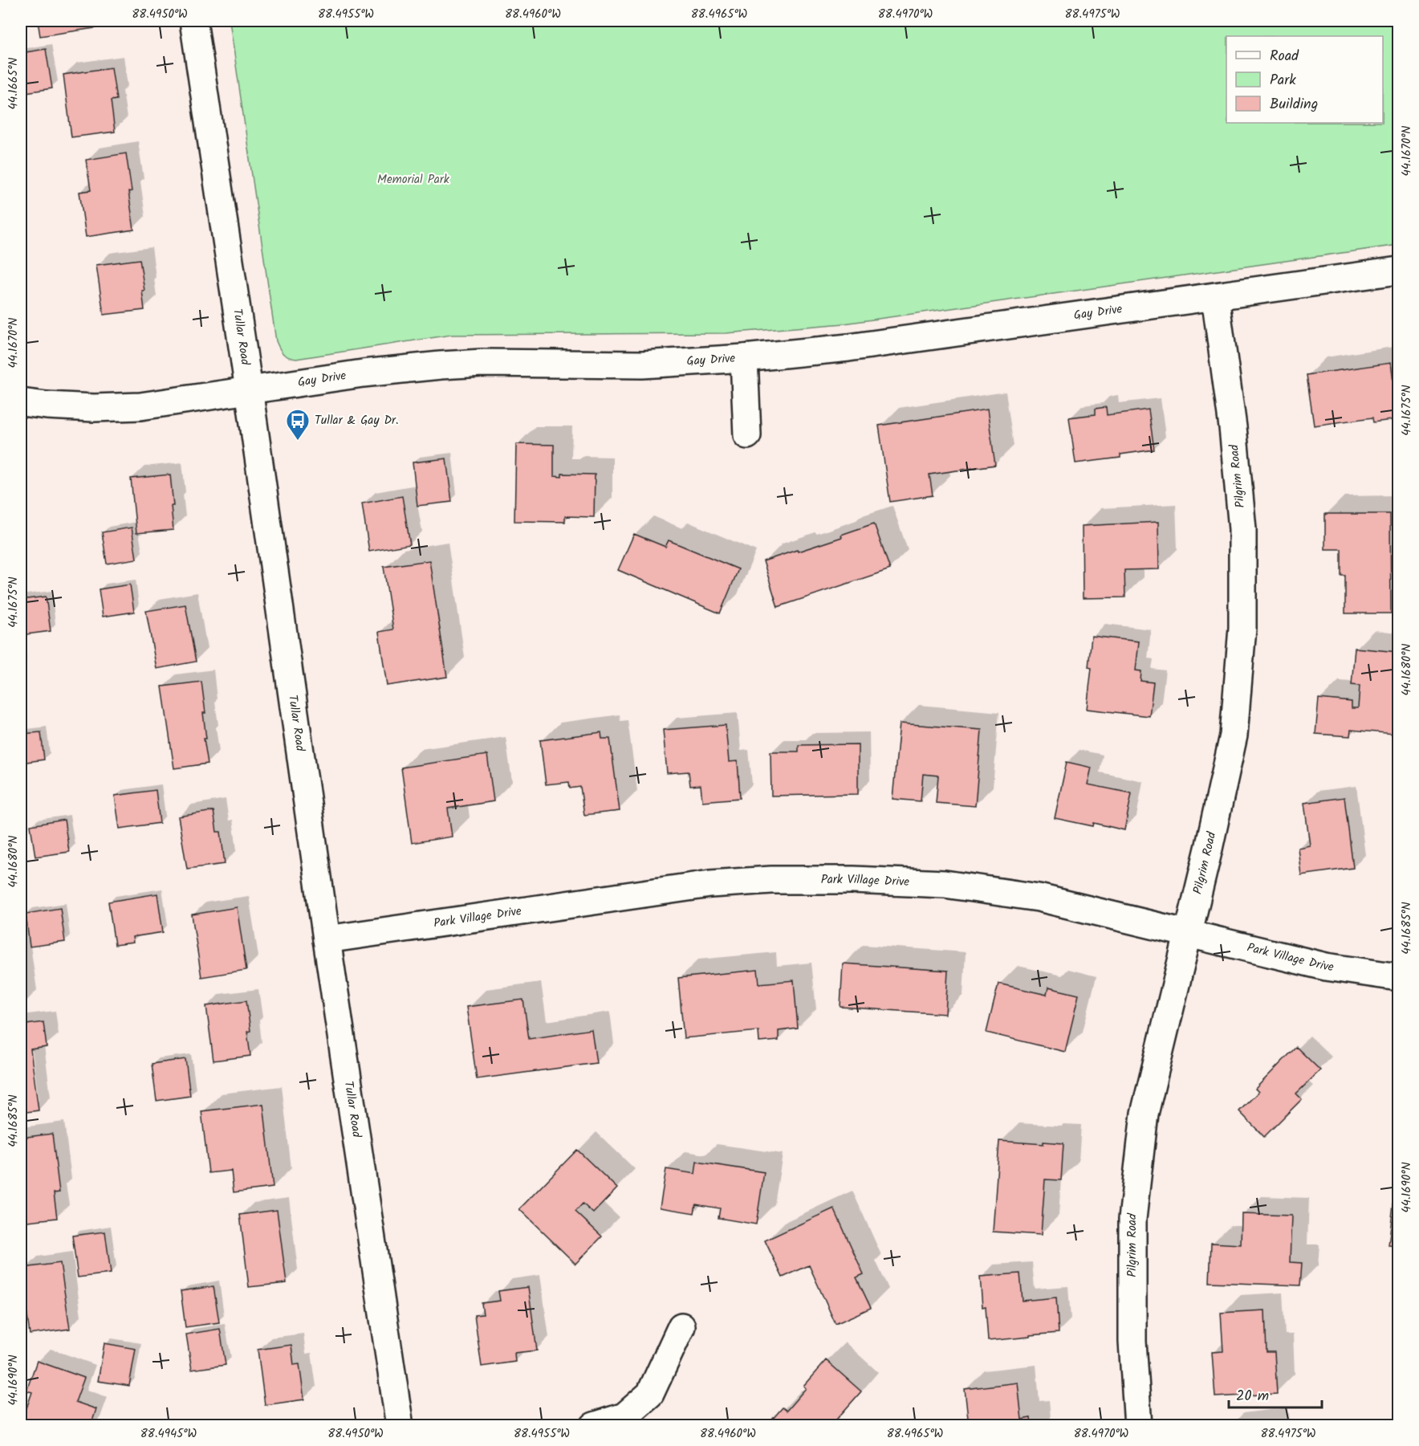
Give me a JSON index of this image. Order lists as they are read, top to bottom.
{
  "streets": {
    "street": [
      "Gay Drive",
      "Tullar Road",
      "Pilgrim Road",
      "Park Village Drive"
    ]
  },
  "crossings": [
    ["Gay Drive", "Tullar Road"],
    ["Gay Drive", "Pilgrim Road"],
    ["Tullar Road", "Park Village Drive"],
    ["Pilgrim Road", "Park Village Drive"]
  ],
  "parks": ["Memorial Park"],
  "places": {
    "bus stop": ["Tullar & Gay Dr."]
  },
  "legend": ["Road", "Park", "Building"],
  "scale_bar": "20 m",
  "coordinates": [
    "88.4950°W",
    "88.4955°W",
    "88.4960°W",
    "88.4965°W",
    "88.4970°W",
    "88.4975°W",
    "44.1665°N",
    "44.1670°N",
    "44.1675°N",
    "44.1680°N",
    "44.1685°N",
    "44.1690°N",
    "88.4945°W"
  ]
}
